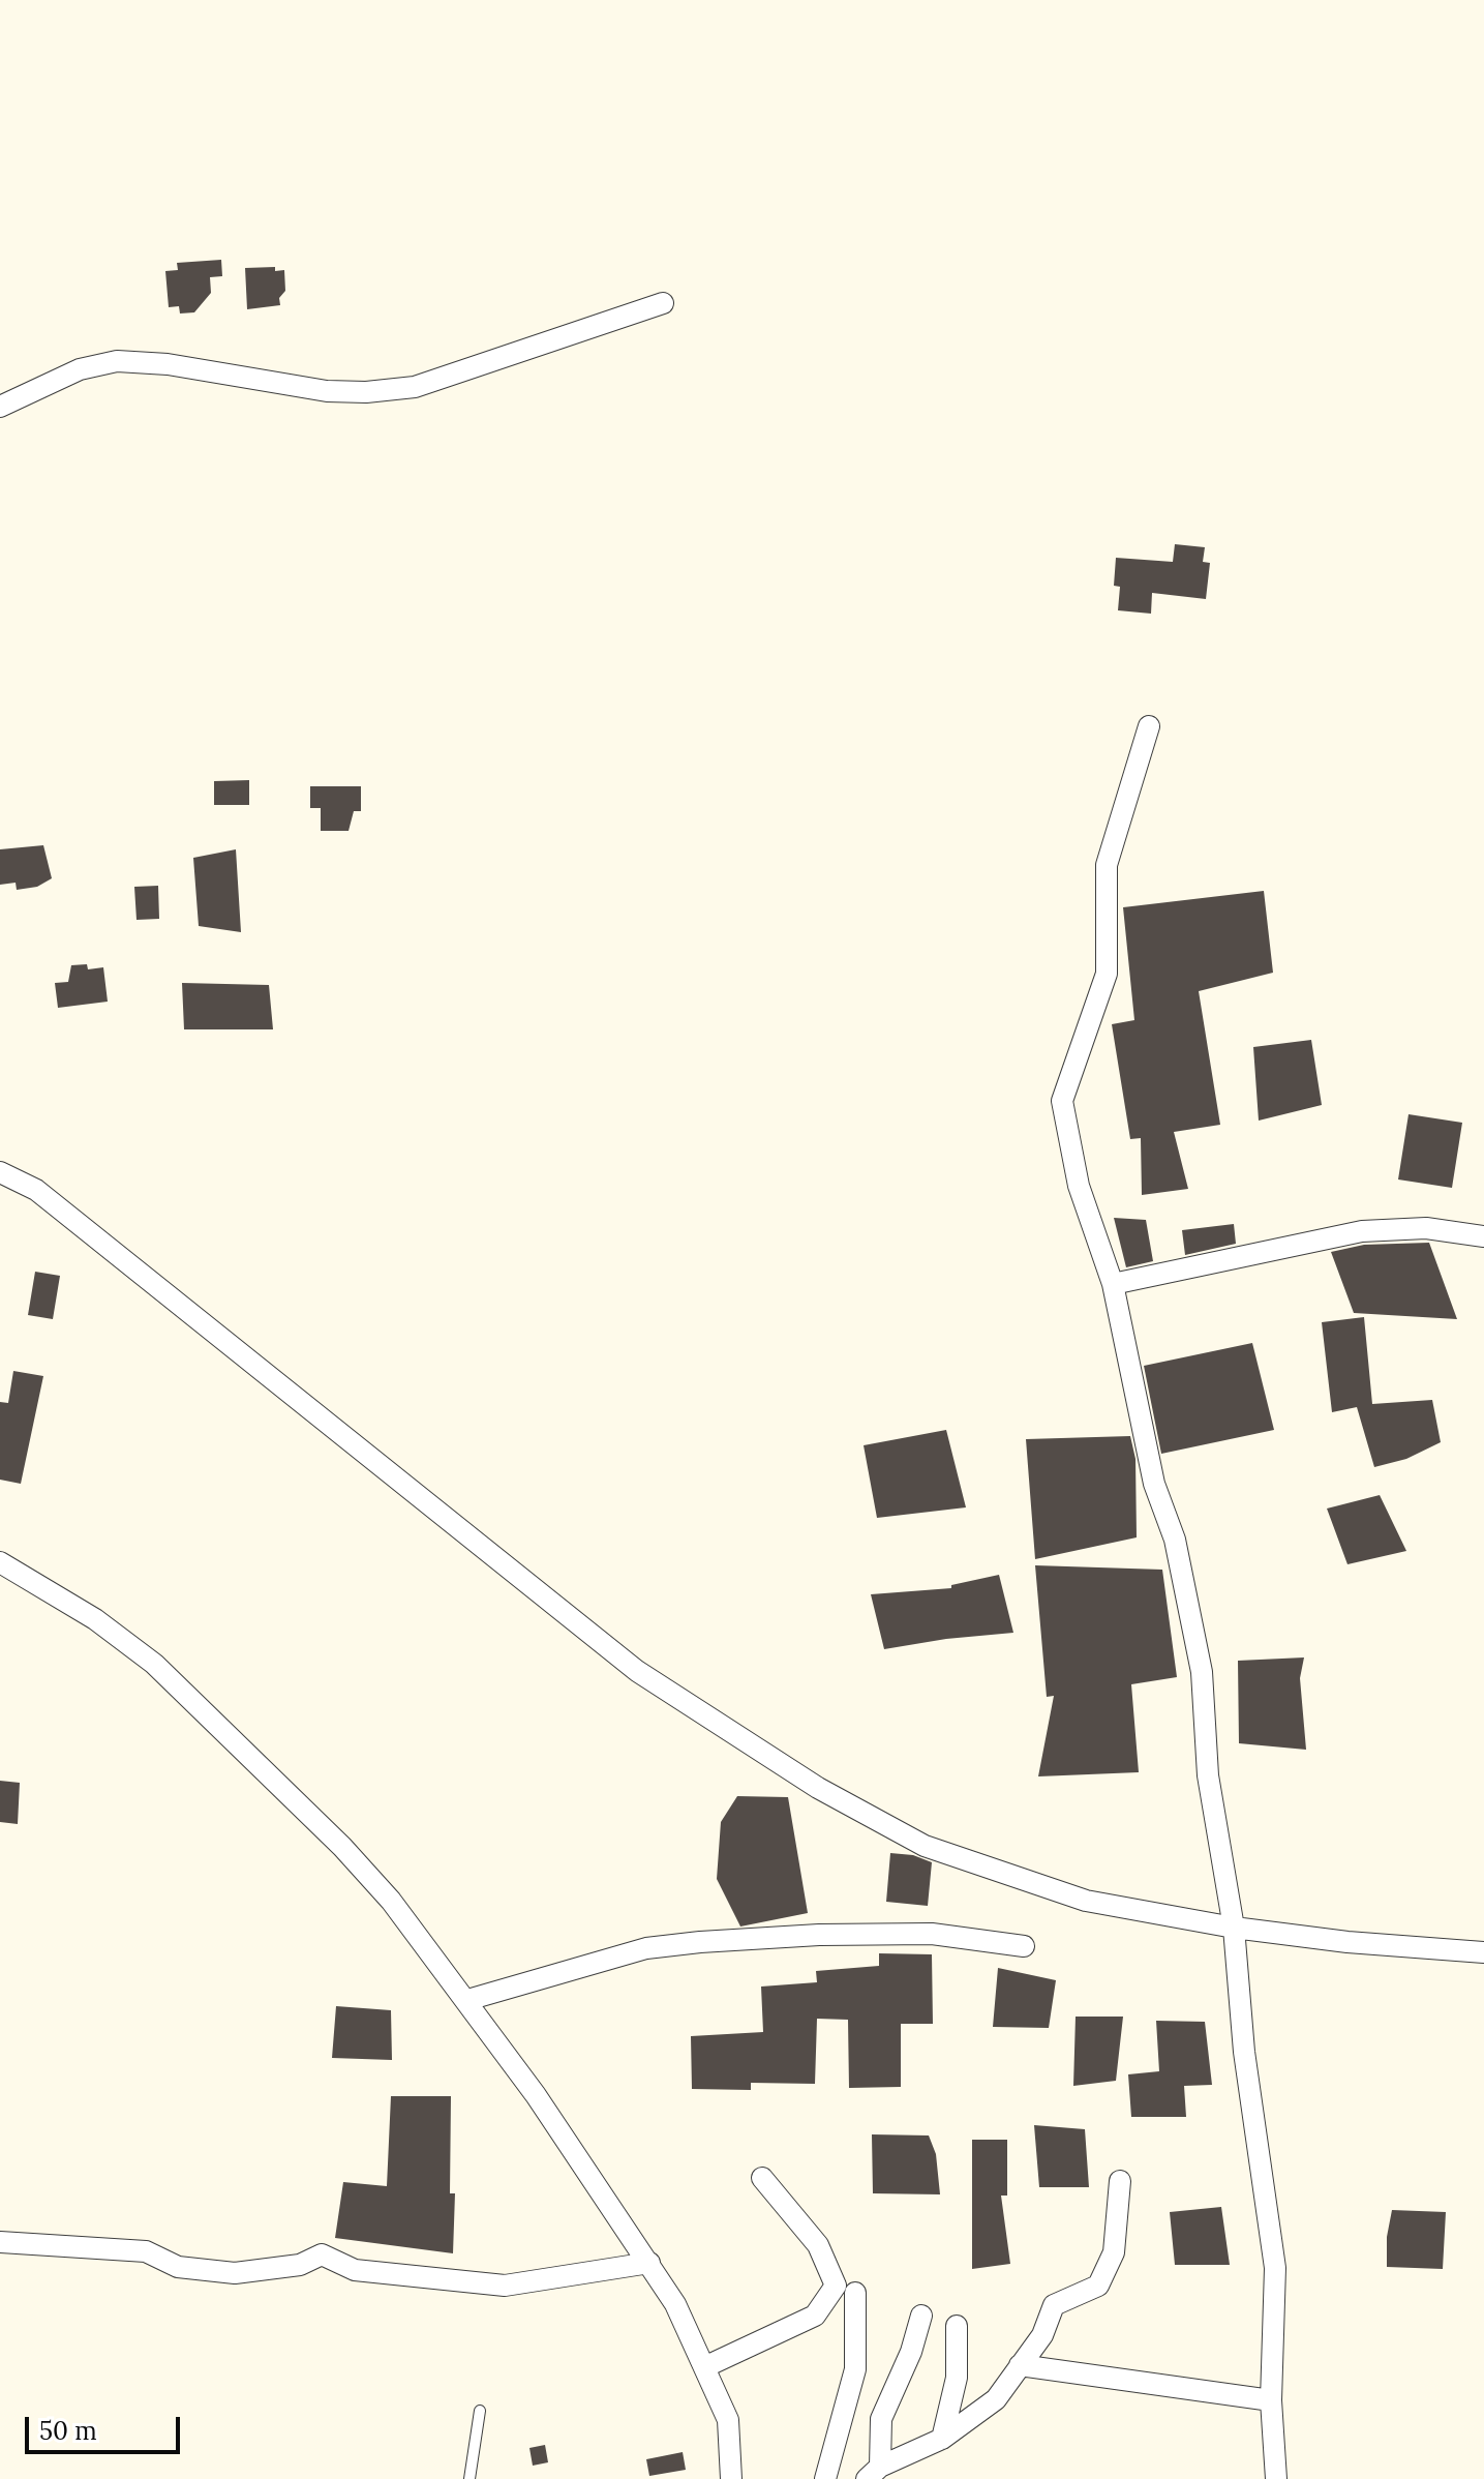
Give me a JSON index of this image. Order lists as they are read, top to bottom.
{
  "scale_bar": "50 m"
}
